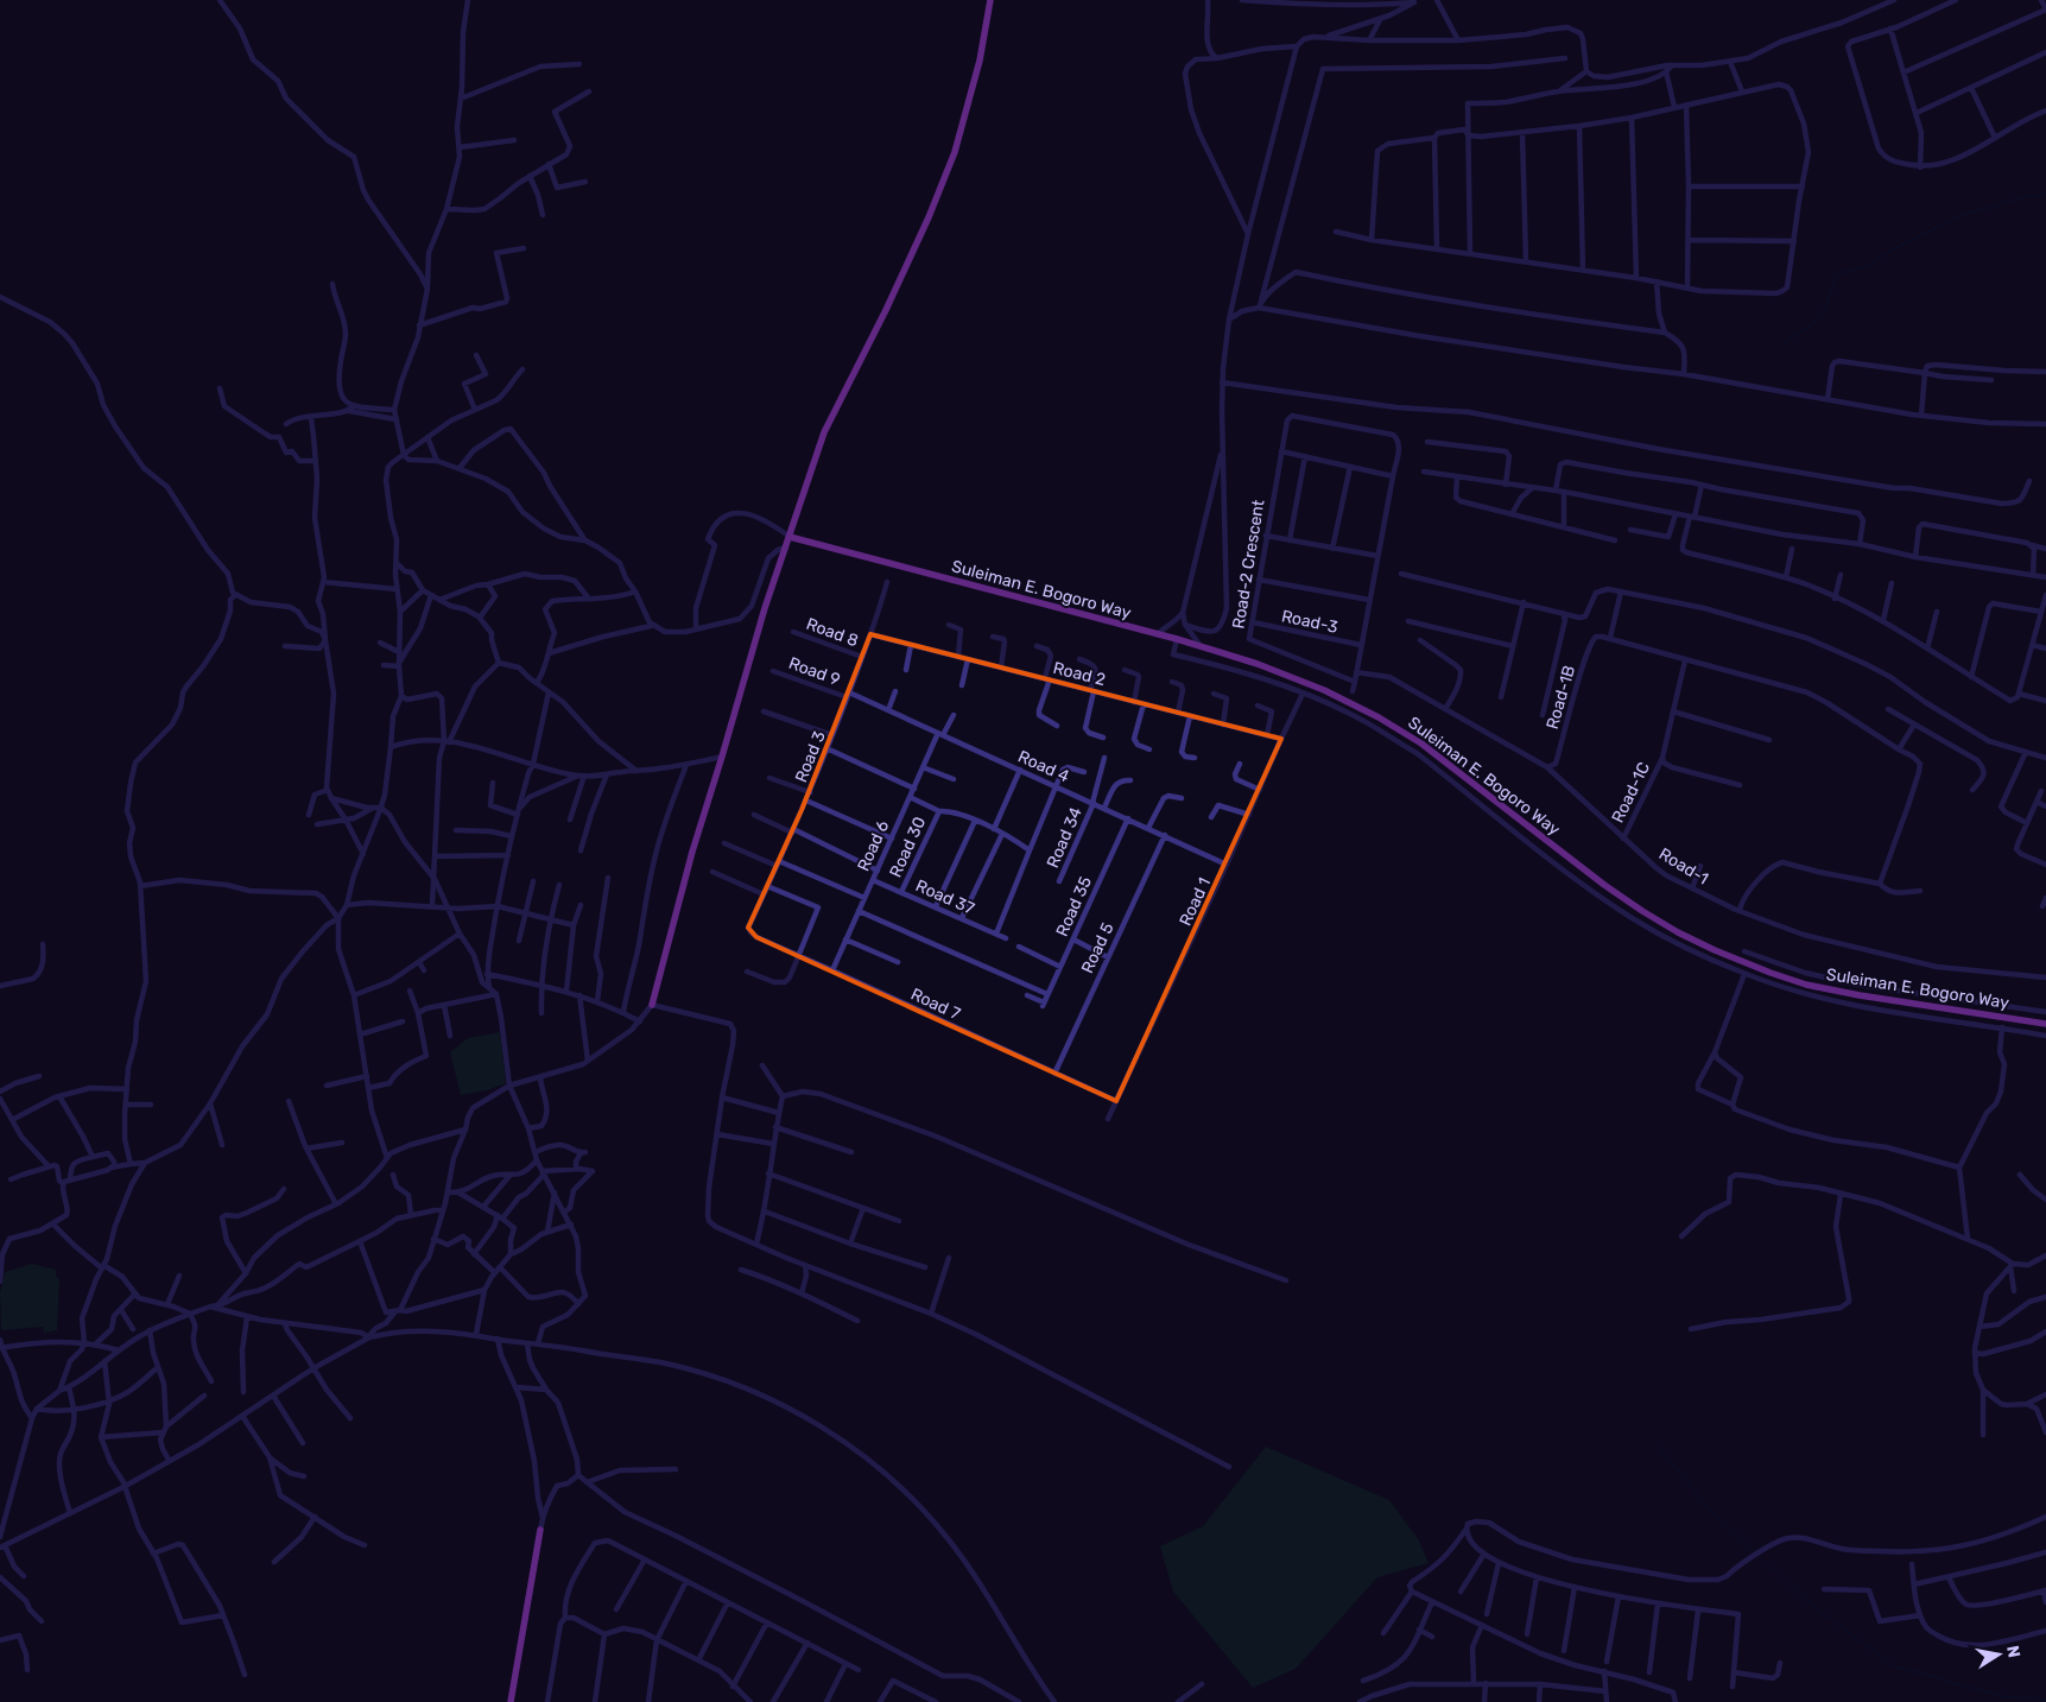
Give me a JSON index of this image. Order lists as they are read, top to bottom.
{
  "streets": {
    "main road": ["Suleiman E. Bogoro Way"],
    "street": [
      "Road-2 Crescent",
      "Road-3",
      "Road 8",
      "Road 9",
      "Road 2",
      "Road-1B",
      "Road 3",
      "Road 4",
      "Road-1C",
      "Road 34",
      "Road 6",
      "Road 30",
      "Road-1",
      "Road 37",
      "Road 1",
      "Road 35",
      "Road 5",
      "Road 7"
    ]
  },
  "crossings": [
    ["Road-2 Crescent", "Road-3"],
    ["Suleiman E. Bogoro Way", "Road 1"],
    ["Road 8", "Road 3"],
    ["Road 9", "Road 3"],
    ["Road 9", "Road 4"],
    ["Road 2", "Road 3"],
    ["Road 2", "Road 1"],
    ["Road-1B", "Road-1"],
    ["Road 3", "Road 4"],
    ["Road 3", "Road 7"],
    ["Road 4", "Road 34"],
    ["Road 4", "Road 6"],
    ["Road 4", "Road 1"],
    ["Road 4", "Road 35"],
    ["Road 4", "Road 5"],
    ["Road-1C", "Road-1"],
    ["Road 6", "Road 30"],
    ["Road 6", "Road 37"],
    ["Road 6", "Road 7"],
    ["Road 30", "Road 37"],
    ["Road 1", "Road 7"],
    ["Road 5", "Road 7"]
  ],
  "north": "right"
}
